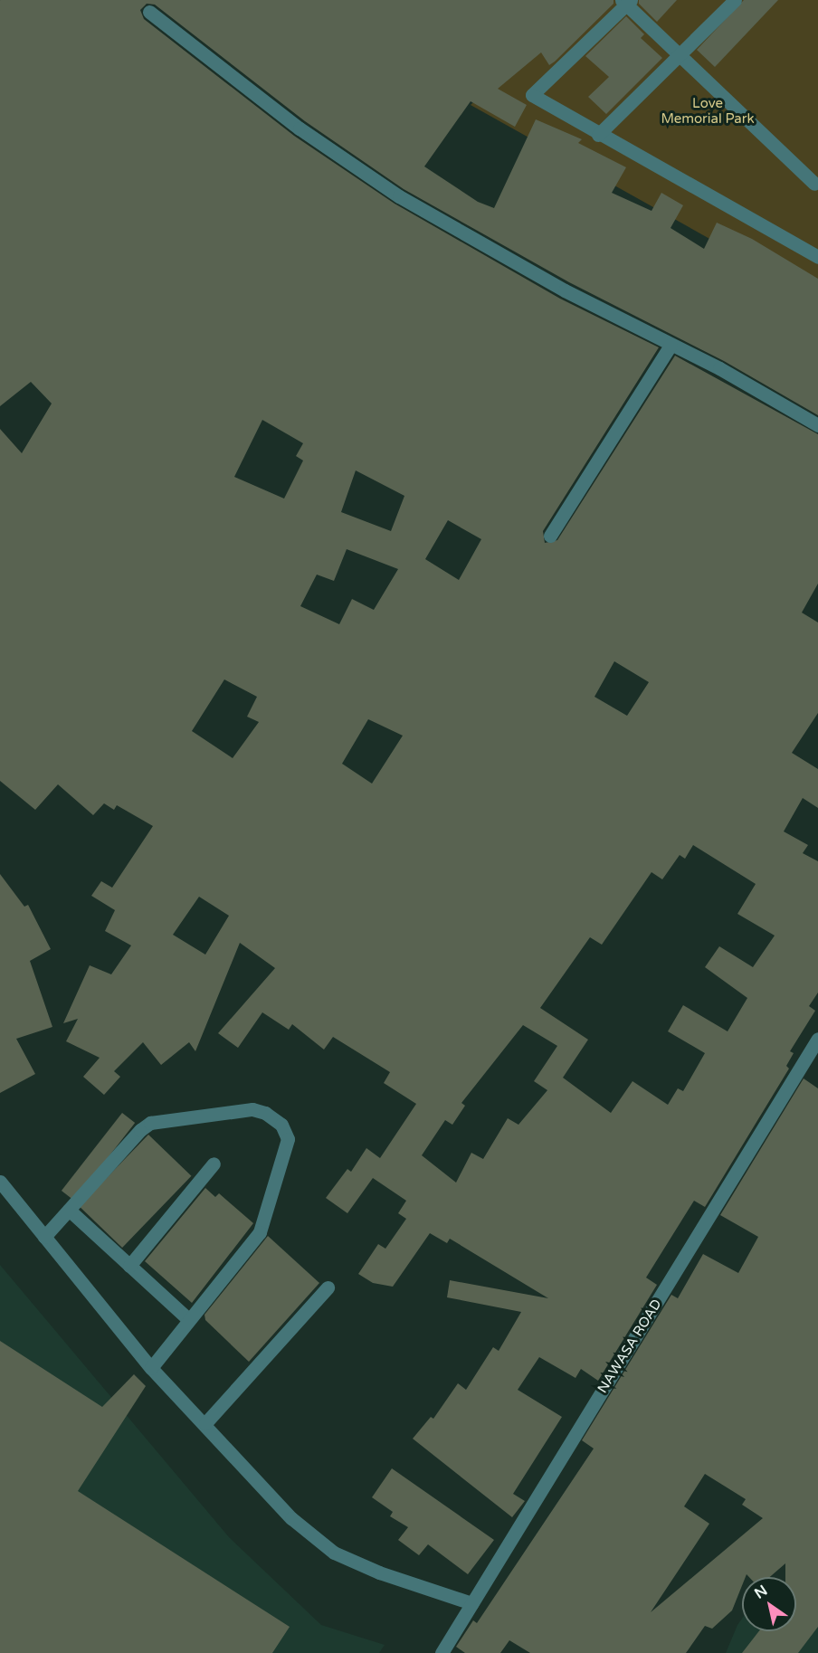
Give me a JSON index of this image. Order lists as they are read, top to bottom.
{
  "streets": {
    "street": ["NAWASA ROAD"]
  },
  "parks": ["Love Memorial Park"],
  "north": "top left"
}
